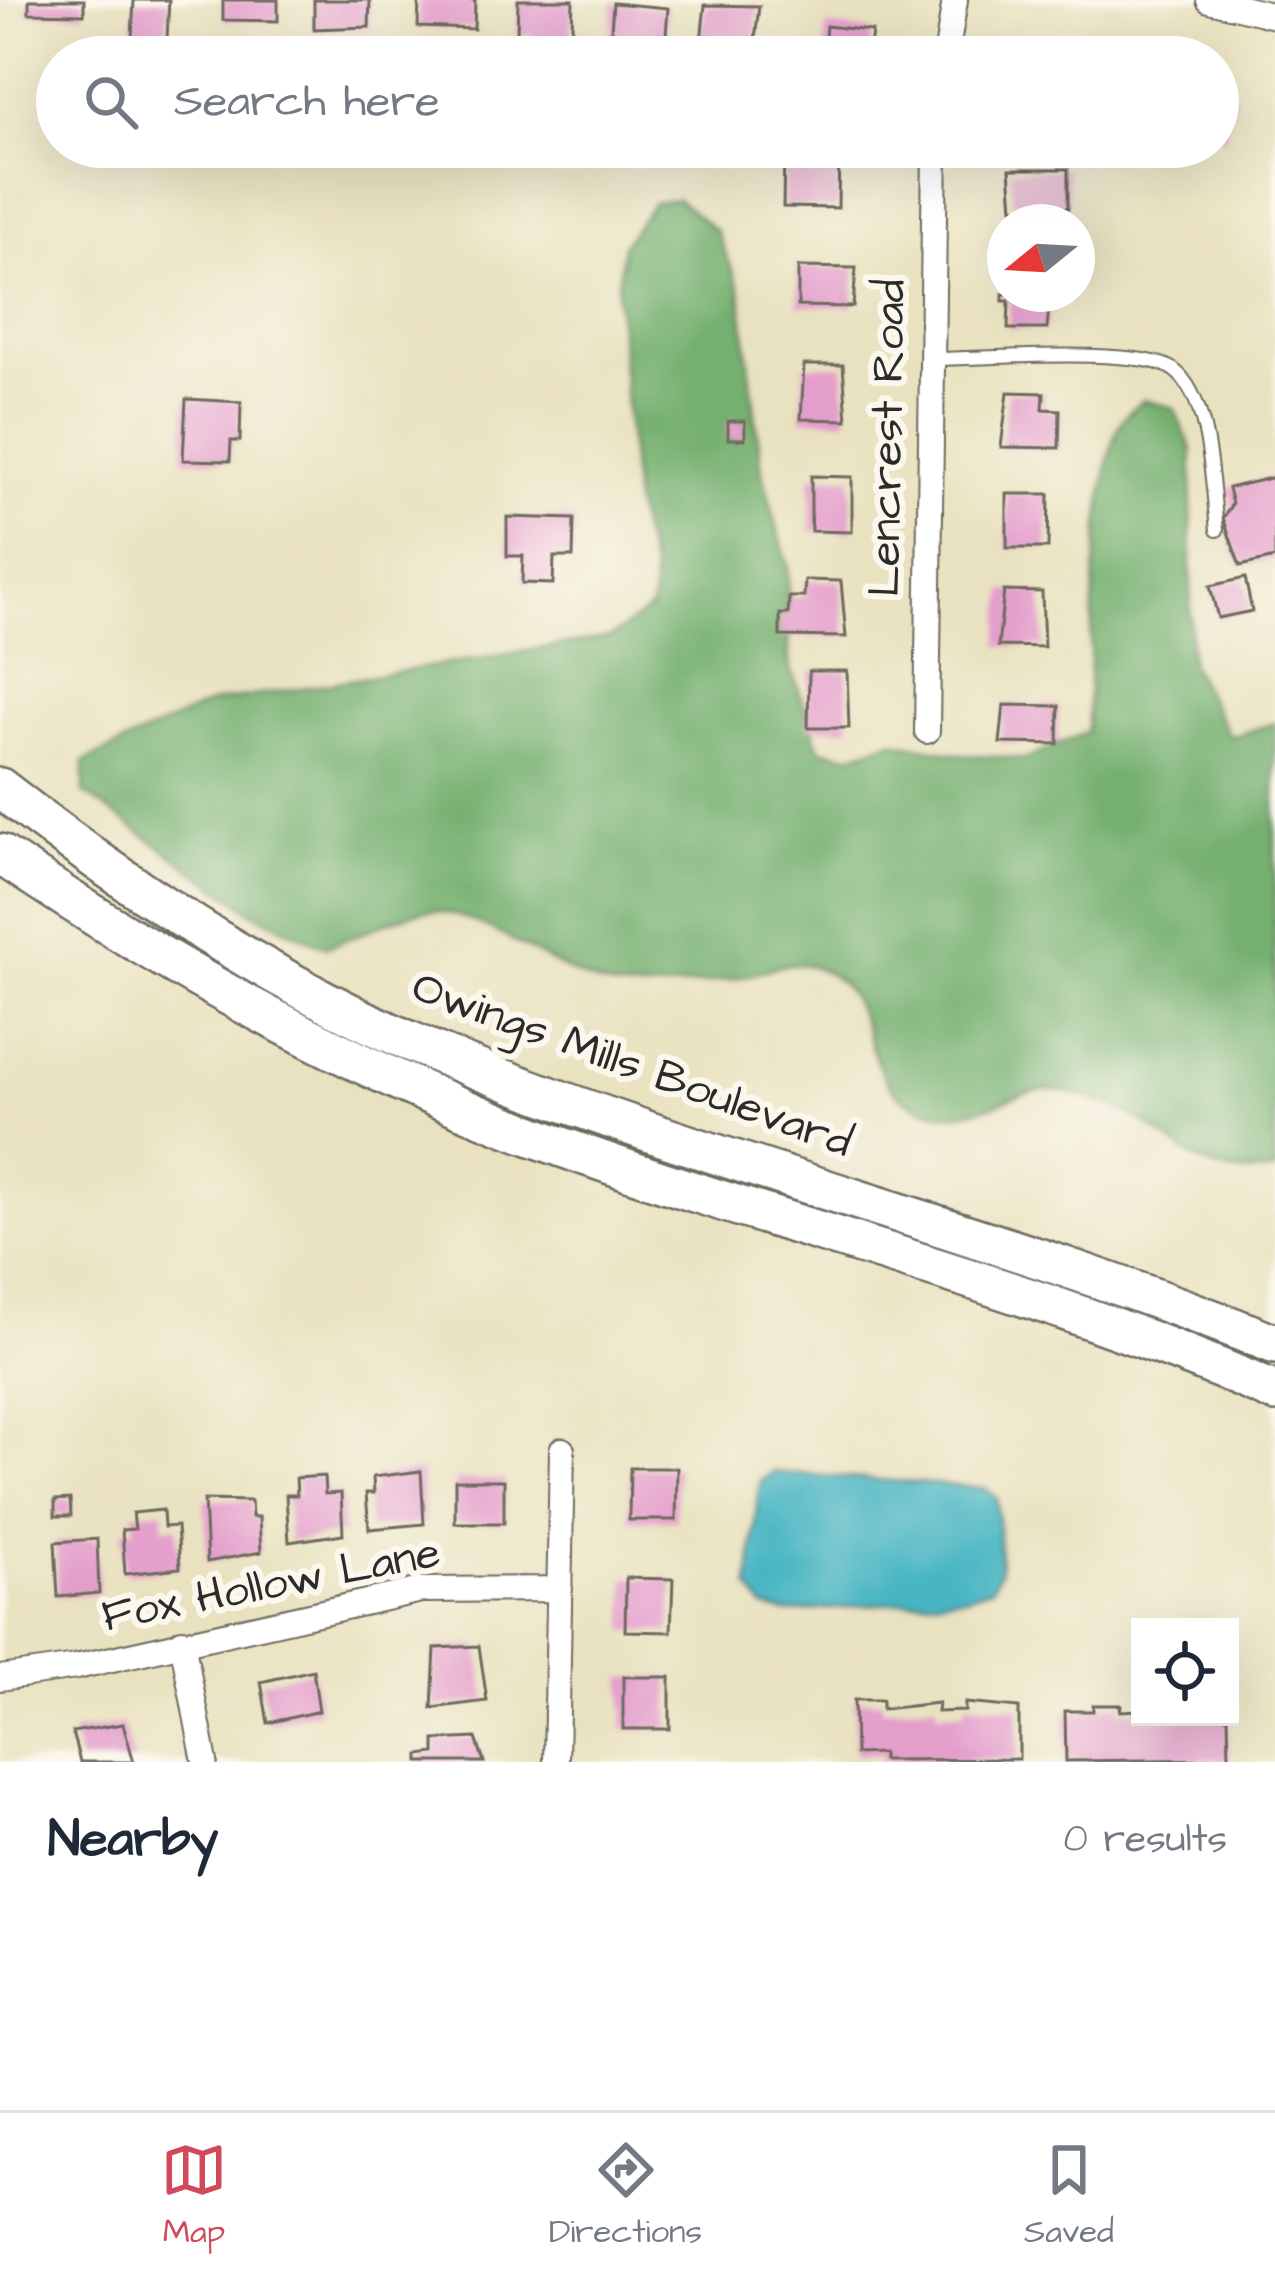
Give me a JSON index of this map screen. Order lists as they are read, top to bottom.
{
  "streets": {
    "main road": ["Owings Mills Boulevard"],
    "street": ["Lencrest Road", "Fox Hollow Lane"]
  },
  "north": "left",
  "page": {
    "search": "Search here",
    "heading": ["Nearby", "0 results"],
    "nav": ["Map", "Directions", "Saved"]
  }
}
